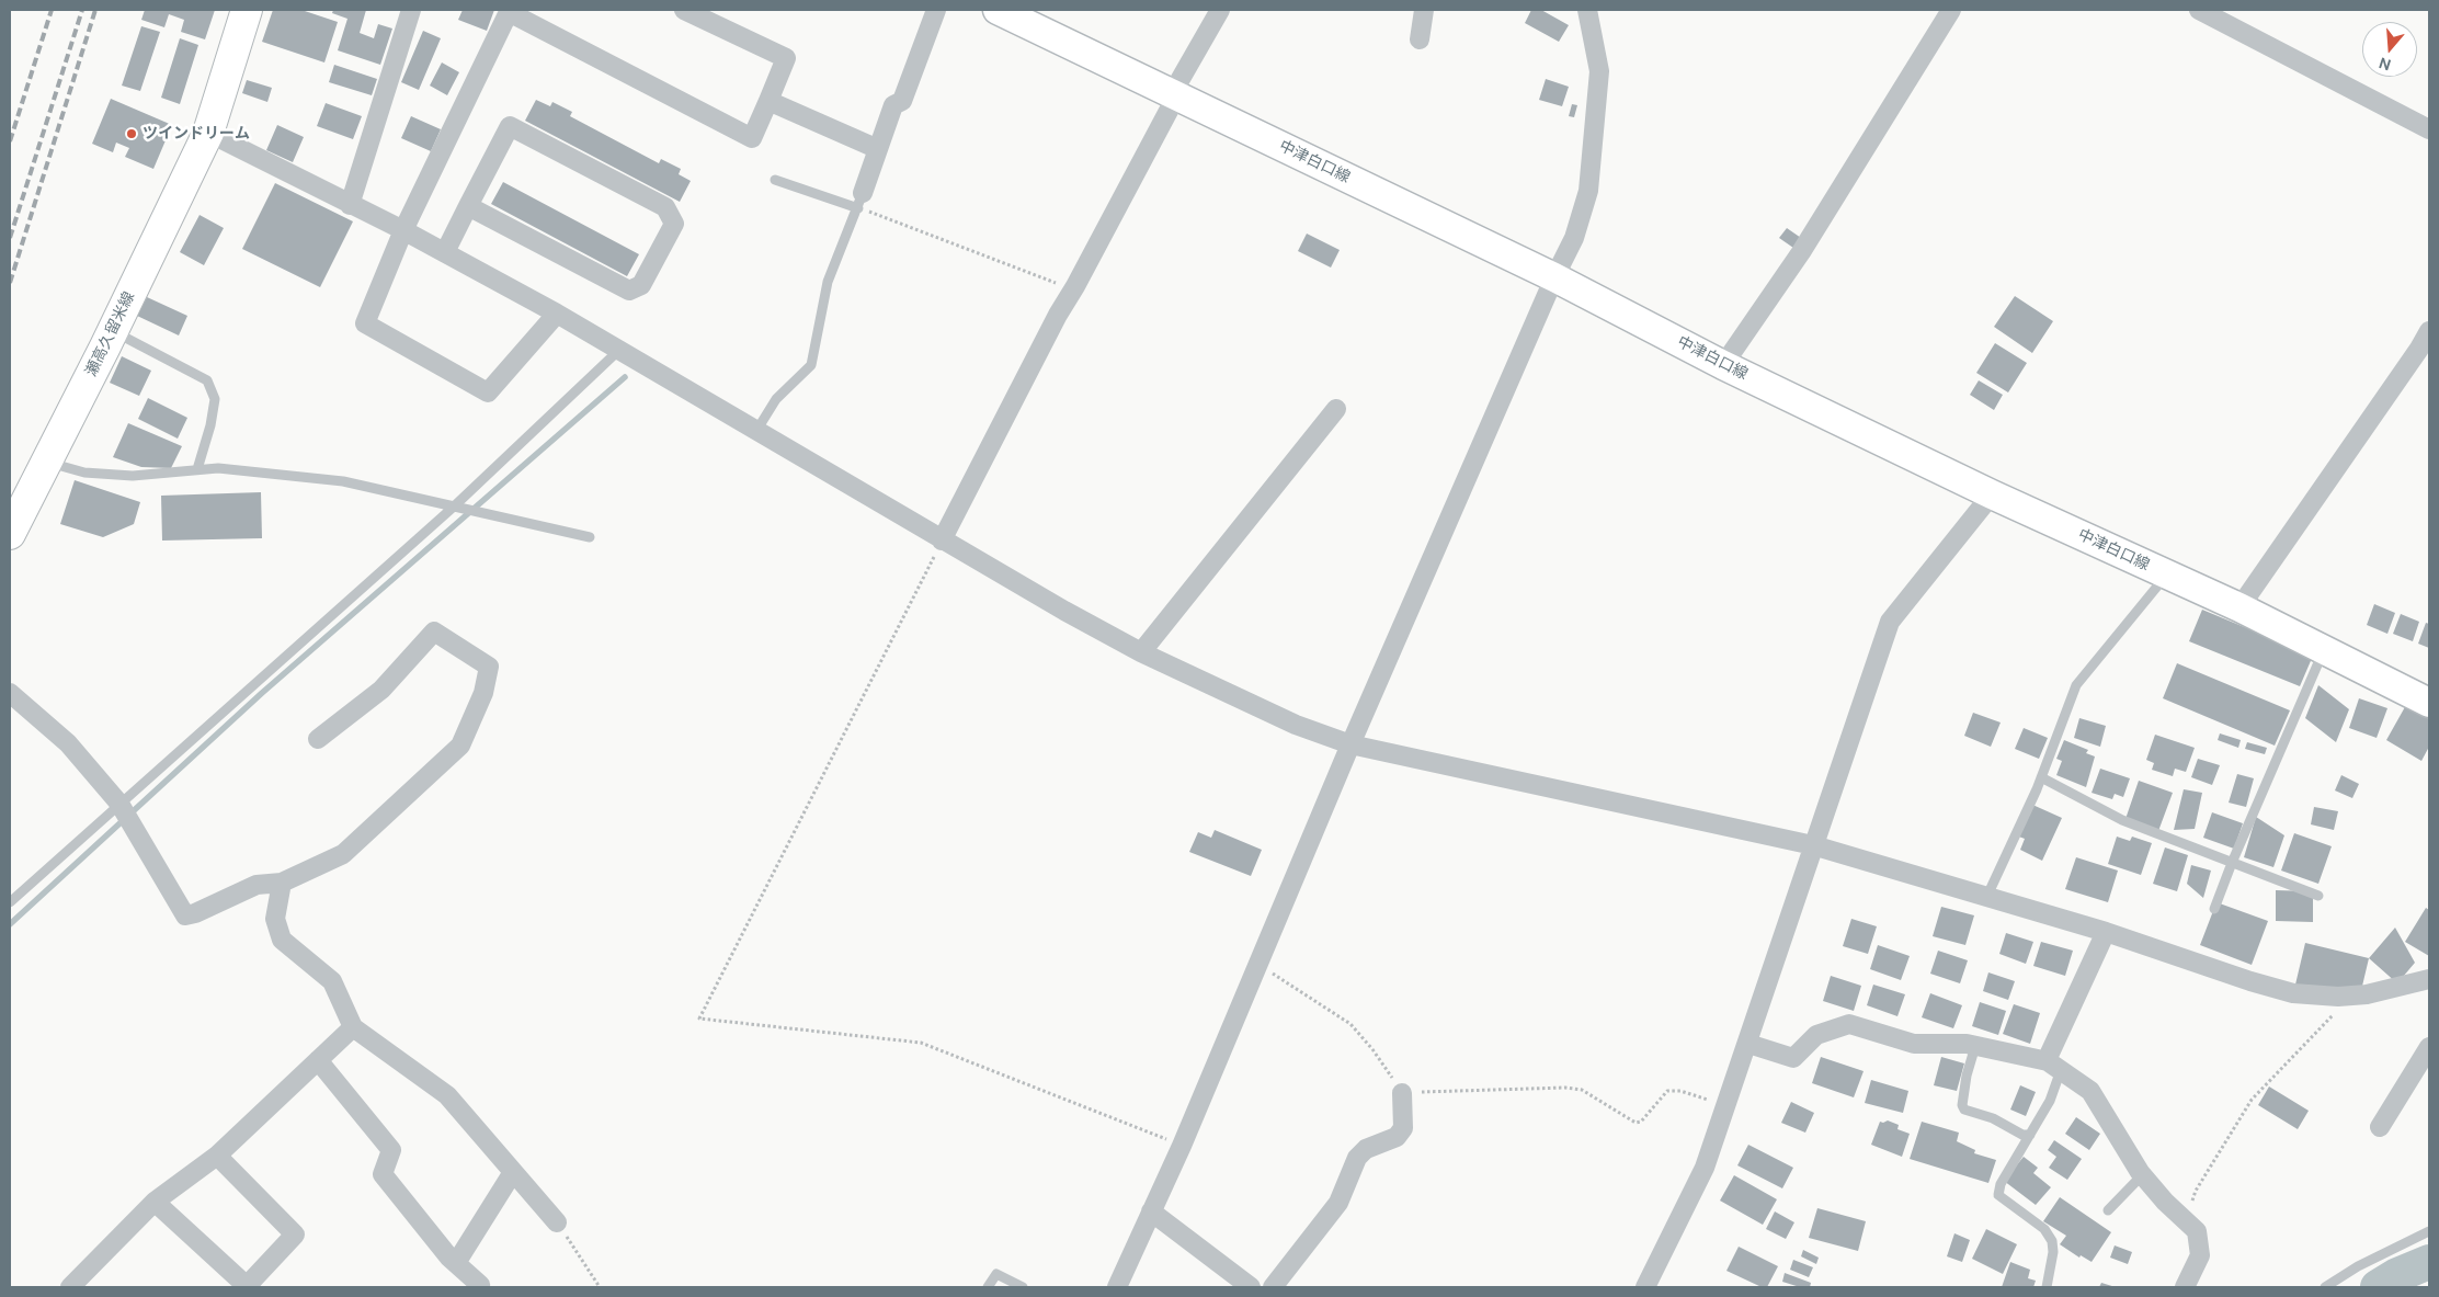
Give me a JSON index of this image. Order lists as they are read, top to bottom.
{
  "streets": {
    "main road": ["中津白口線", "瀬高久留米線"]
  },
  "places": ["ツインドリーム"],
  "north": "bottom"
}
